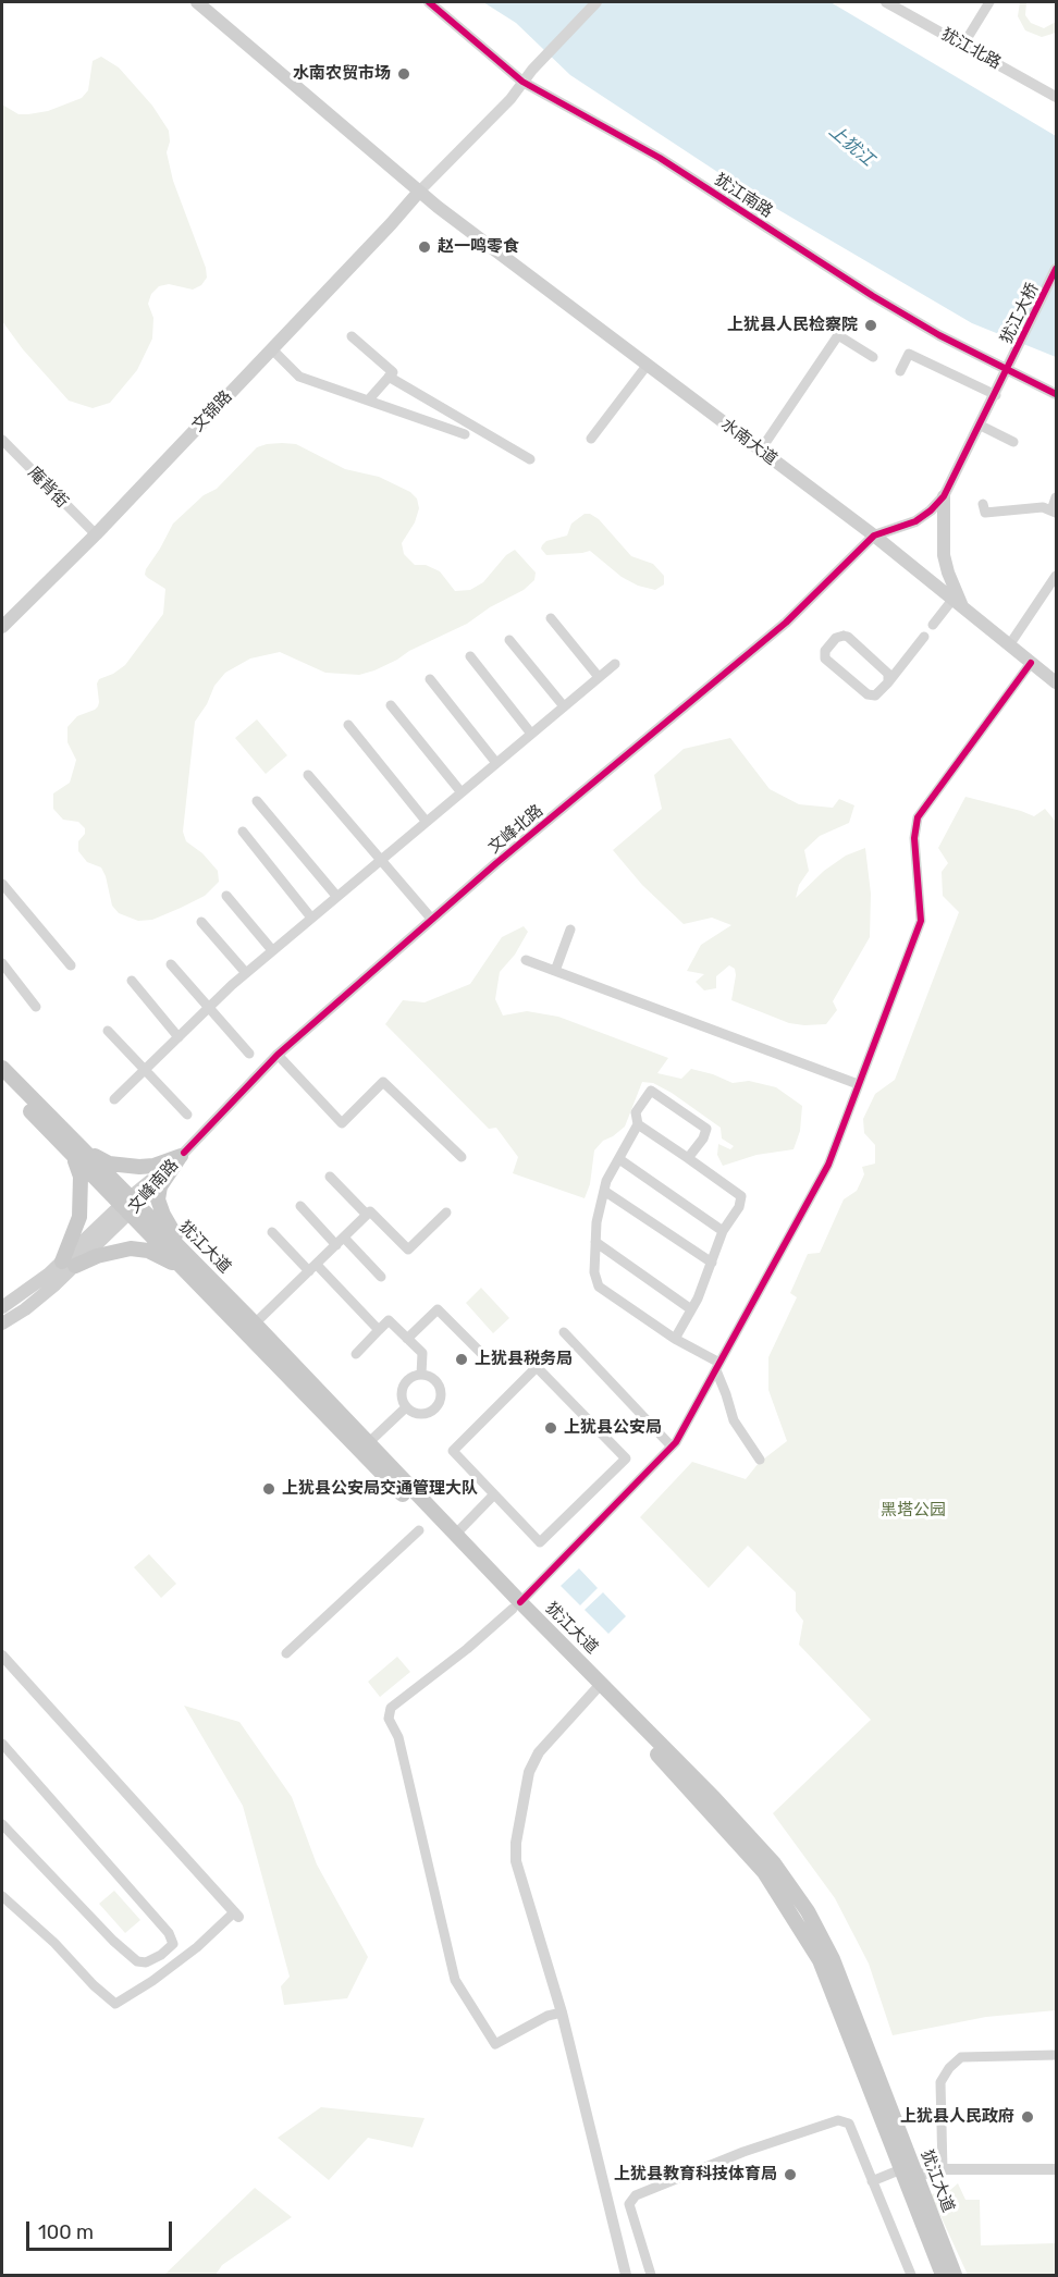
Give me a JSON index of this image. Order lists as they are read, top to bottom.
{
  "streets": {
    "main road": [
      "文锦路",
      "水南大道",
      "文峰南路",
      "犹江大道"
    ],
    "street": [
      "犹江北路",
      "犹江南路",
      "犹江大桥",
      "庵背街",
      "文峰北路"
    ]
  },
  "crossings": [
    ["犹江南路", "犹江大桥"],
    ["犹江大桥", "水南大道"],
    ["犹江大桥", "文峰北路"],
    ["文锦路", "水南大道"],
    ["文锦路", "庵背街"],
    ["水南大道", "文峰北路"],
    ["文峰北路", "文峰南路"],
    ["文峰南路", "犹江大道"]
  ],
  "water": ["上犹江"],
  "parks": ["黑塔公园"],
  "places": [
    "水南农贸市场",
    "赵一鸣零食",
    "上犹县人民检察院",
    "上犹县税务局",
    "上犹县公安局",
    "上犹县公安局交通管理大队",
    "上犹县人民政府",
    "上犹县教育科技体育局"
  ],
  "scale_bar": "100 m"
}
